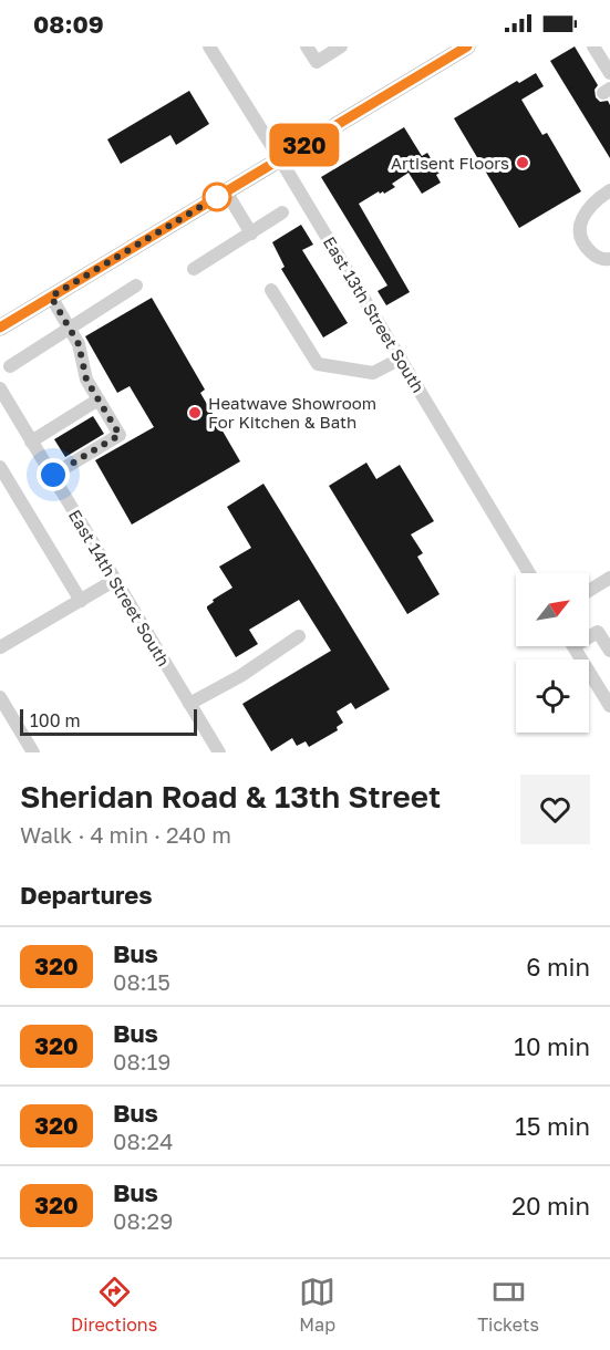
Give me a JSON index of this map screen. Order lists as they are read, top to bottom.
{
  "streets": {
    "street": ["East 13th Street South", "East 14th Street South"]
  },
  "places": ["Artisent Floors", "Heatwave Showroom For Kitchen & Bath"],
  "lines": ["bus line 320"],
  "scale_bar": "100 m",
  "north": "top right",
  "page": {
    "status": "08:09",
    "on_map": "320",
    "scale": "100 m",
    "heading": [
      ["Sheridan Road & 13th Street", "Walk · 4 min · 240 m"],
      "Departures"
    ],
    "list": [
      {
        "mark": "320",
        "name": "Bus",
        "note": "08:15",
        "value": "6 min"
      },
      {
        "mark": "320",
        "name": "Bus",
        "note": "08:19",
        "value": "10 min"
      },
      {
        "mark": "320",
        "name": "Bus",
        "note": "08:24",
        "value": "15 min"
      },
      {
        "mark": "320",
        "name": "Bus",
        "note": "08:29",
        "value": "20 min"
      }
    ],
    "tabs": ["Directions", "Map", "Tickets"]
  }
}
